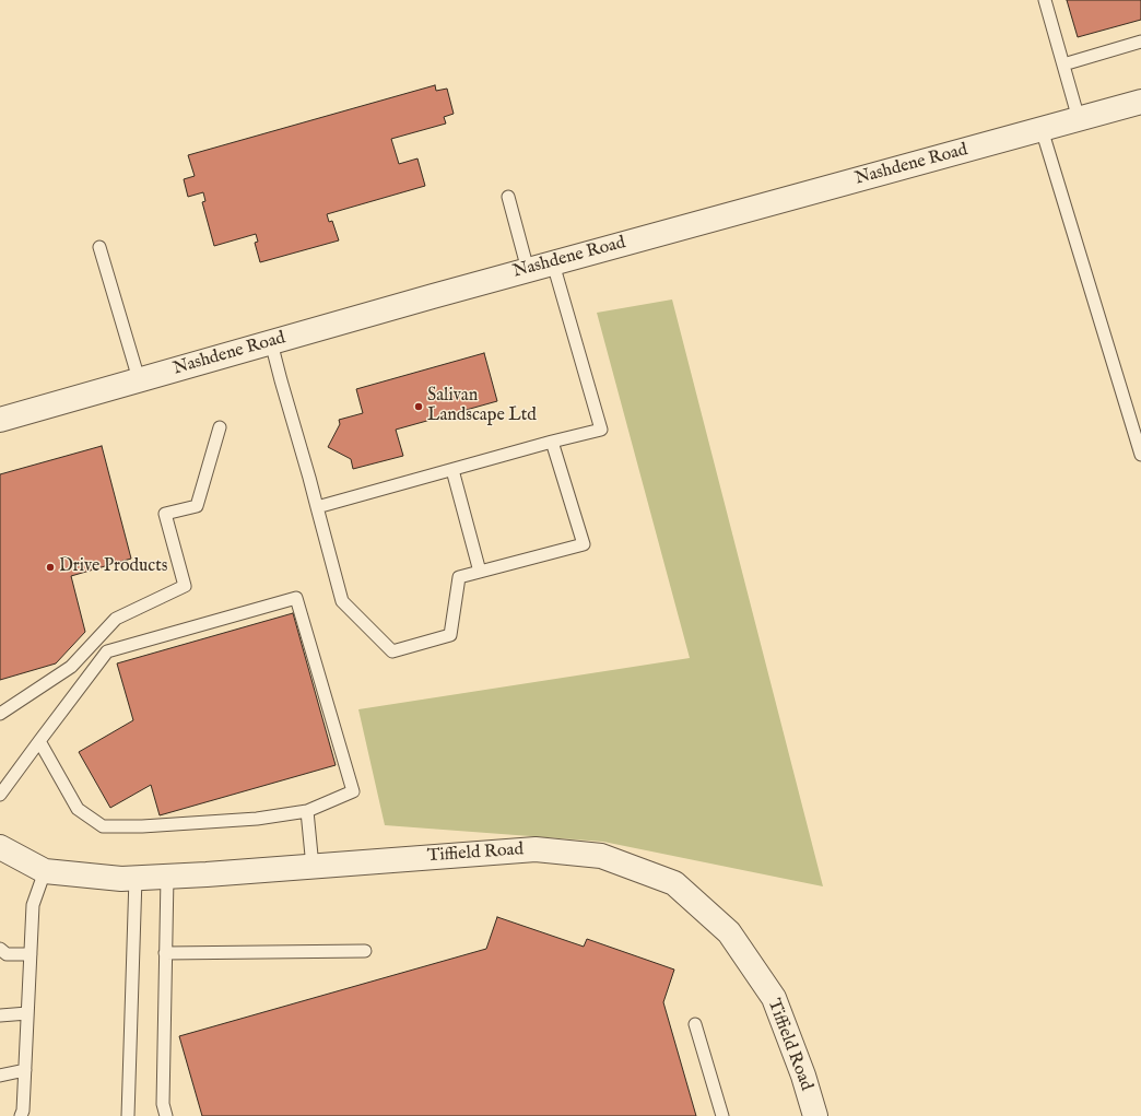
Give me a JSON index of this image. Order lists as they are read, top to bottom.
{
  "streets": {
    "street": ["Nashdene Road", "Tiffield Road"]
  },
  "places": ["Salivan Landscape Ltd", "Drive Products"]
}
